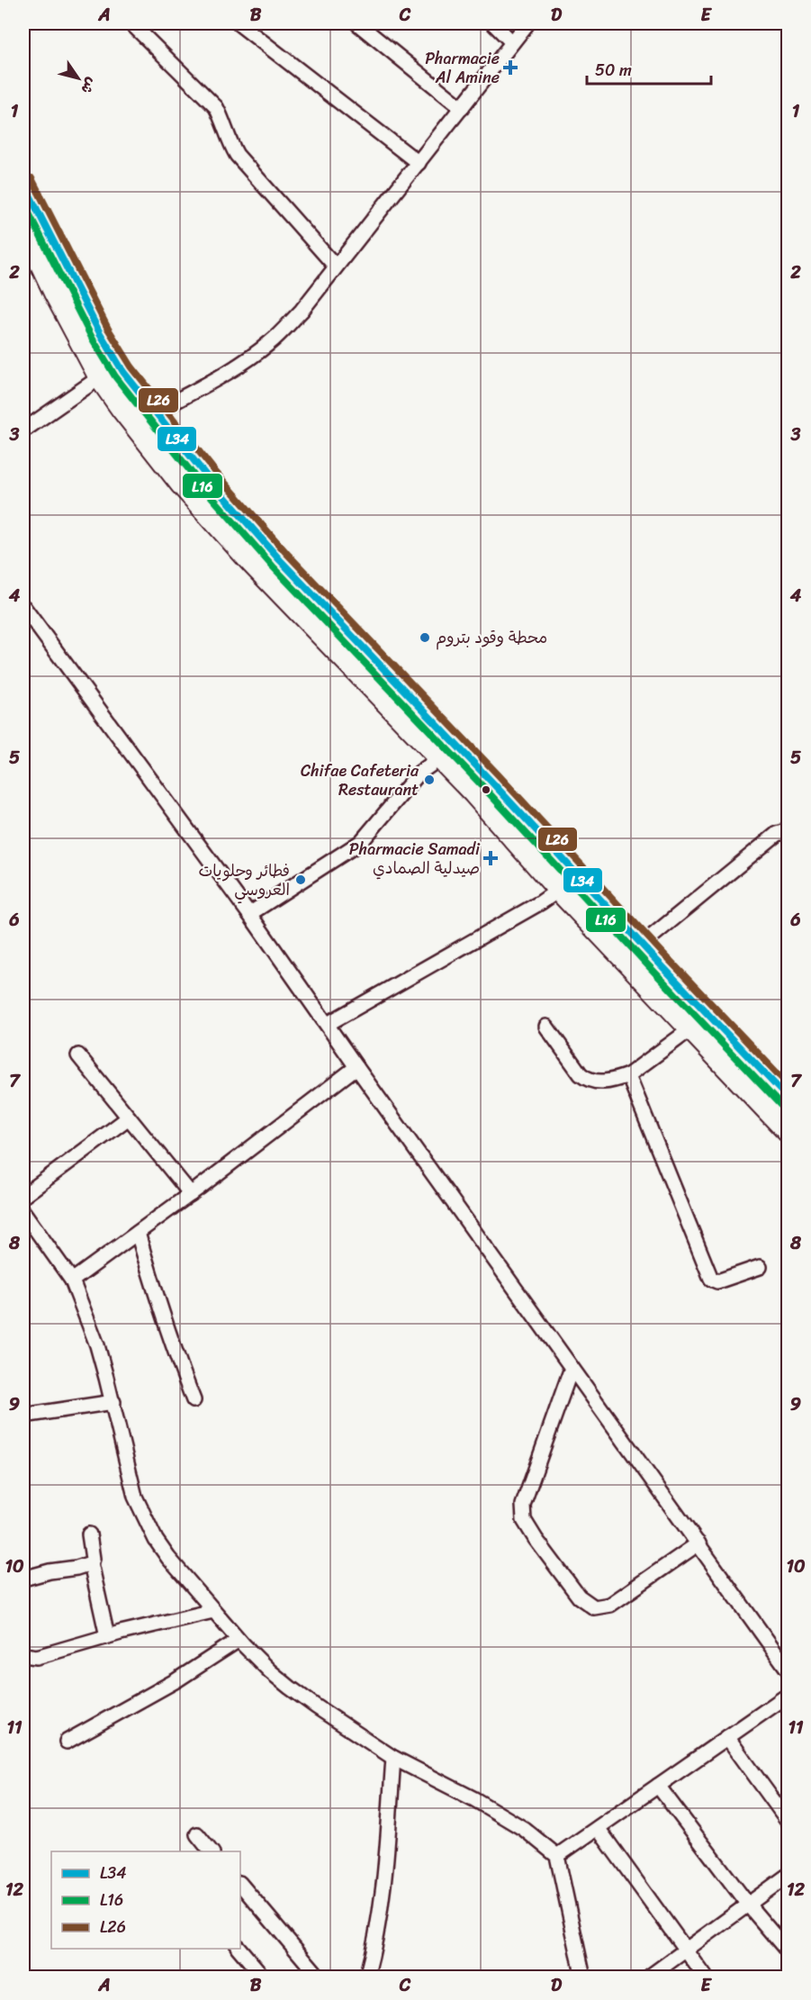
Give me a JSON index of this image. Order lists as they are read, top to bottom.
{
  "places": {
    "health": ["Pharmacie Al Amine", "Pharmacie Samadi صيدلية الصمادي"],
    "other": ["محطة وقود بتروم", "Chifae Cafeteria Restaurant", "فطائر وحلويات العروسي"]
  },
  "lines": ["transit line L26", "transit line L34", "transit line L16"],
  "legend": ["L34", "L16", "L26"],
  "scale_bar": "50 m",
  "north": "bottom right",
  "grid": {
    "columns": [
      "A",
      "B",
      "C",
      "D",
      "E"
    ],
    "rows": [
      "1",
      "2",
      "3",
      "4",
      "5",
      "6",
      "7",
      "8",
      "9",
      "10",
      "11",
      "12"
    ]
  }
}
